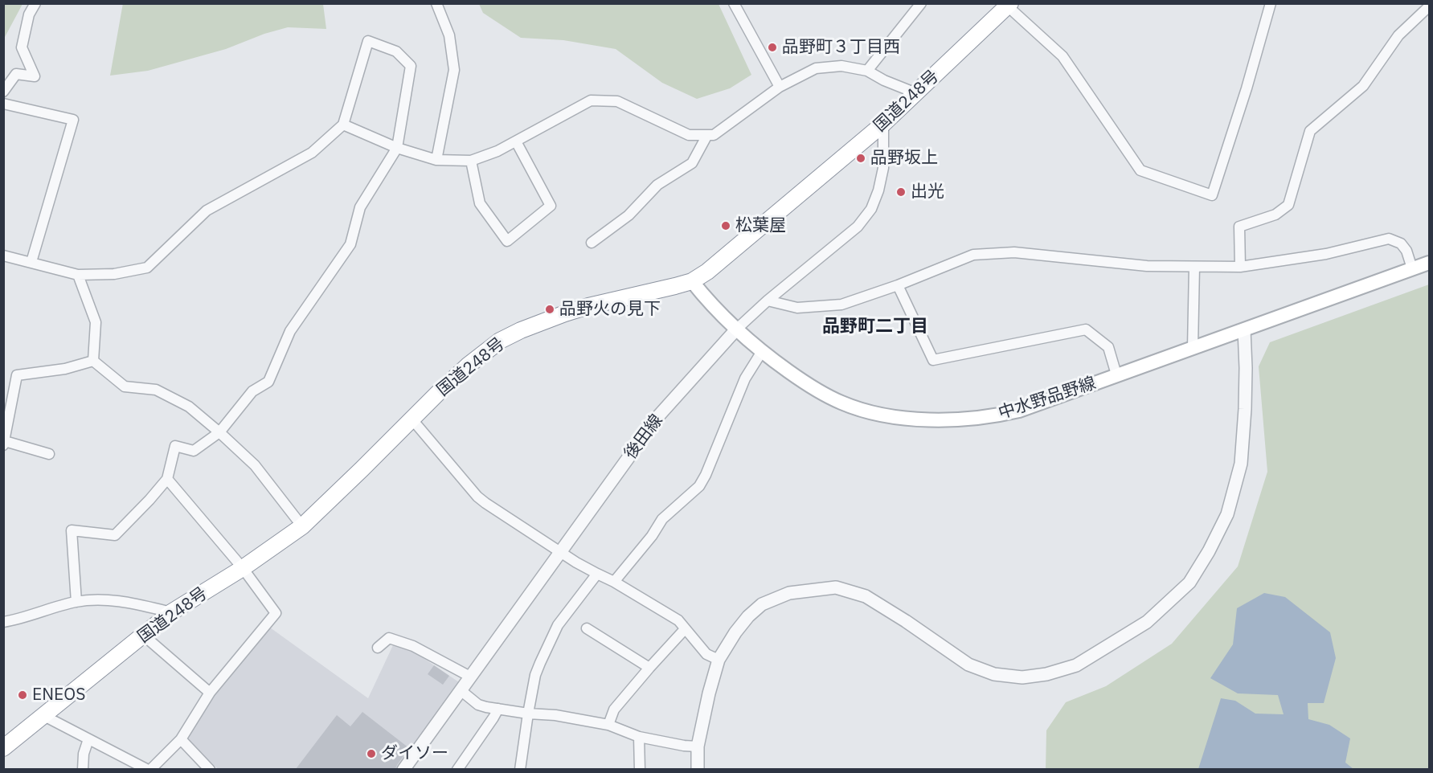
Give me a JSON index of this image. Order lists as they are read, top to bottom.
{
  "streets": {
    "highway": ["国道248号"],
    "main road": ["中水野品野線"],
    "street": ["後田線"]
  },
  "crossings": [
    ["国道248号", "中水野品野線"],
    ["国道248号", "後田線"],
    ["中水野品野線", "後田線"]
  ],
  "districts": ["品野町二丁目"],
  "places": [
    "品野町３丁目西",
    "品野坂上",
    "出光",
    "松葉屋",
    "品野火の見下",
    "ENEOS",
    "ダイソー"
  ]
}
